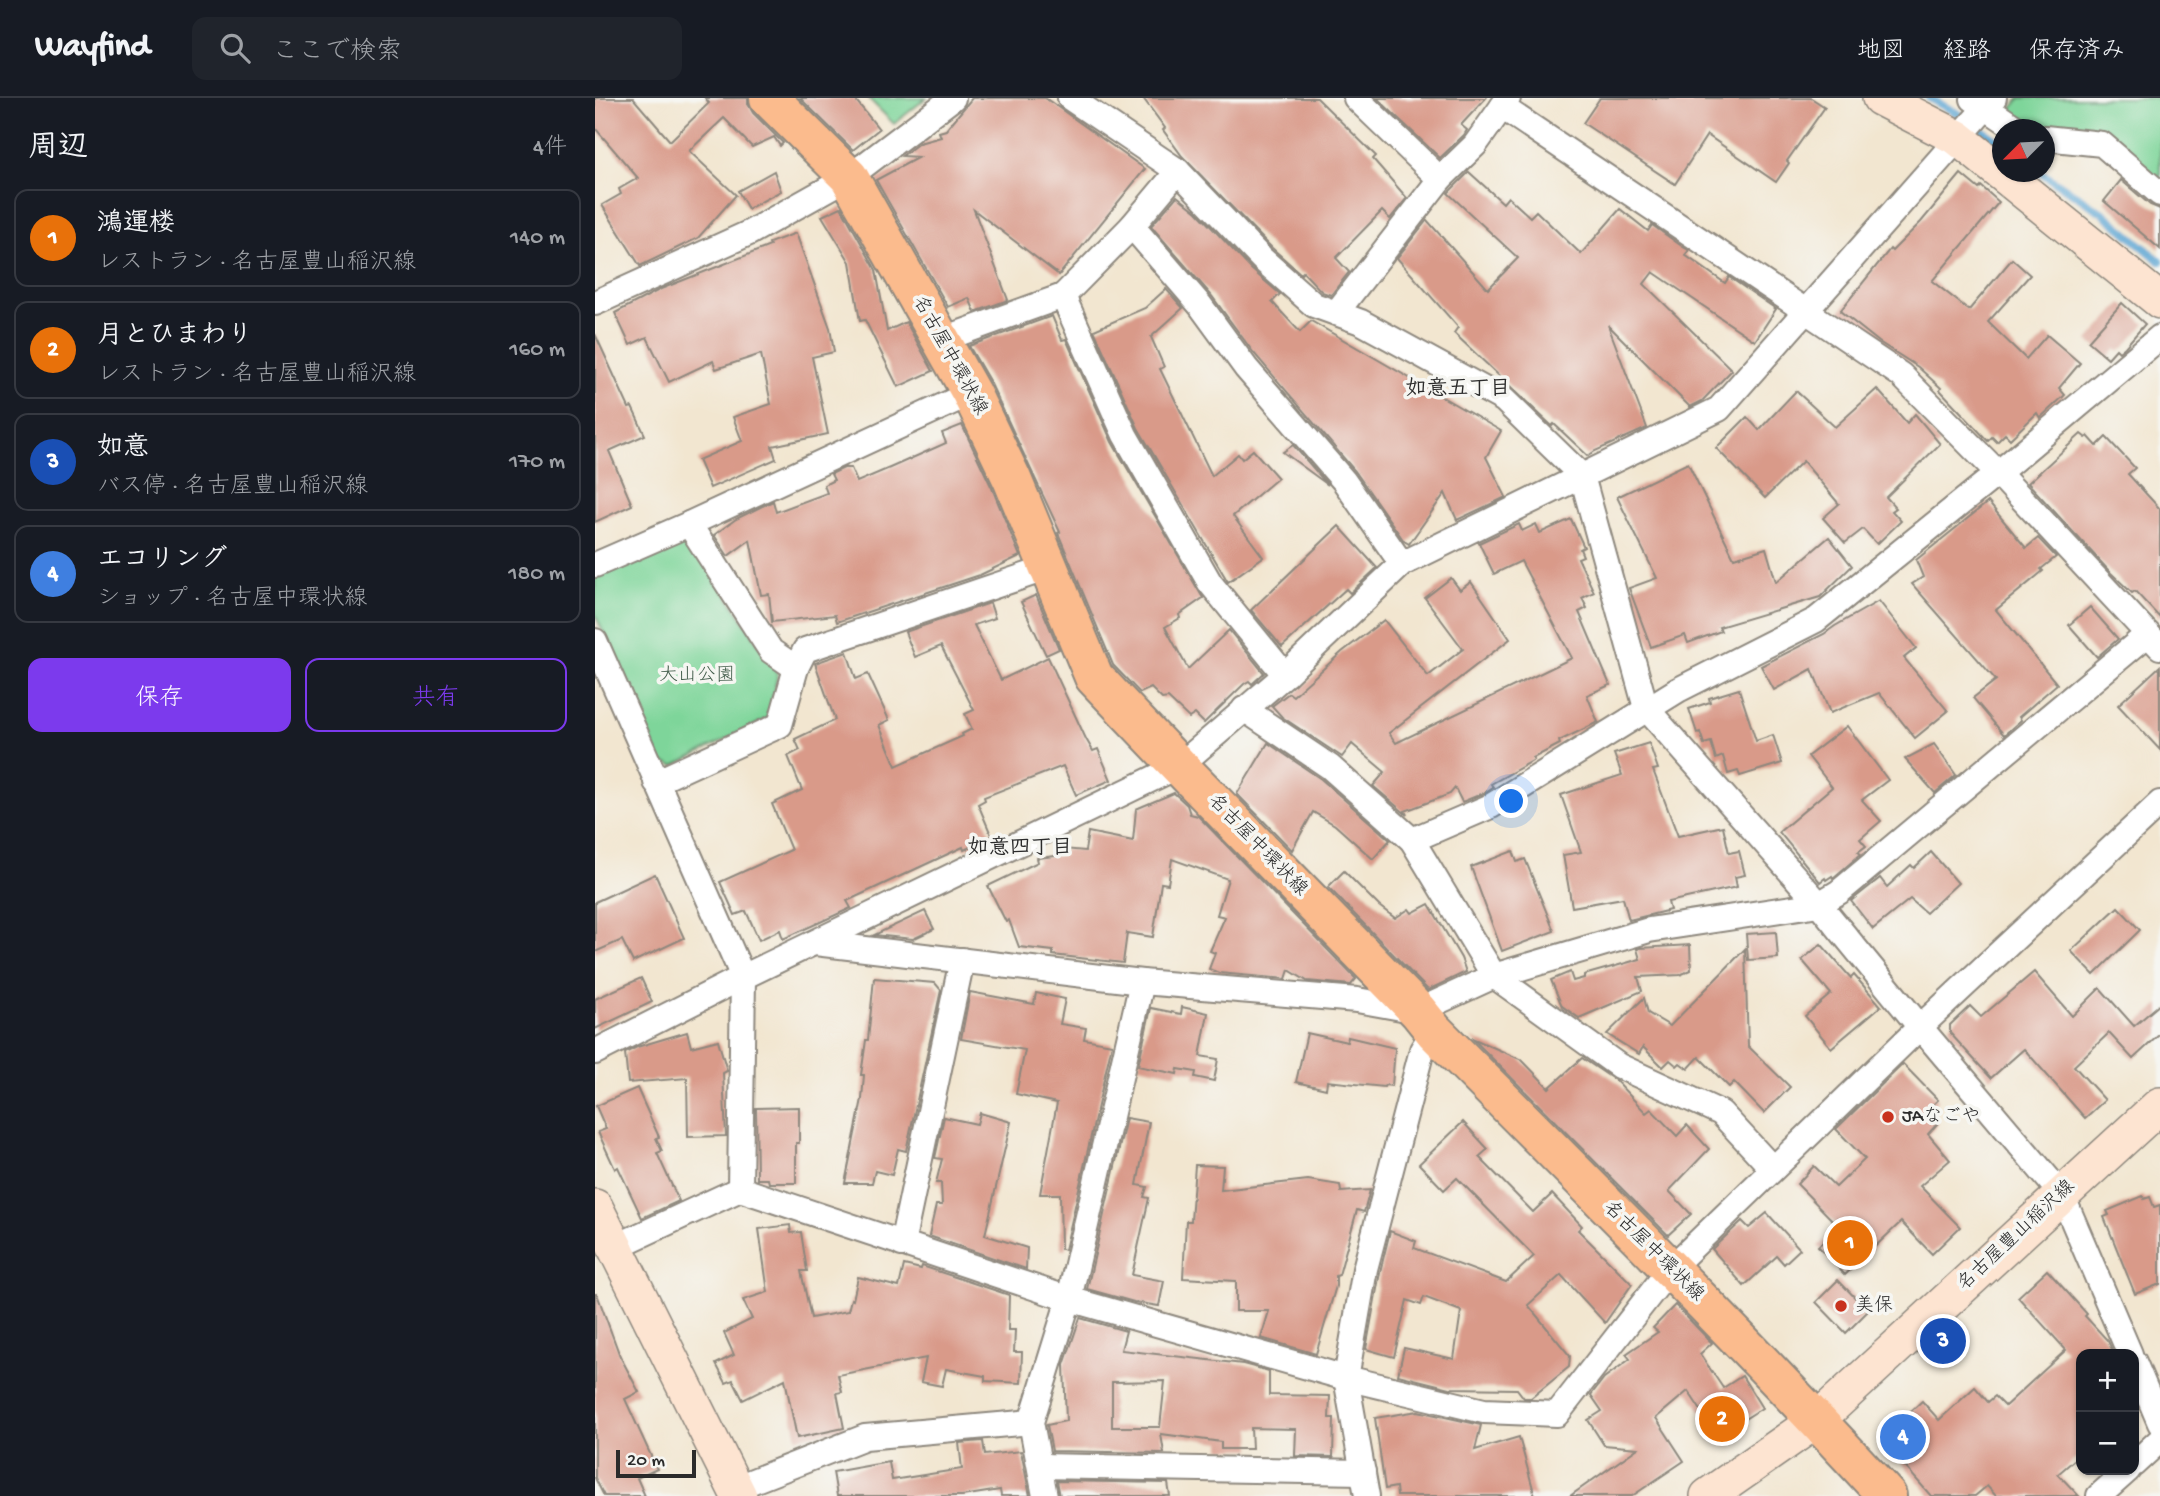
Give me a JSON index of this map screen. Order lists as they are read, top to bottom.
{
  "streets": {
    "main road": ["名古屋中環状線"],
    "street": ["名古屋豊山稲沢線"]
  },
  "crossings": [
    ["名古屋中環状線", "名古屋豊山稲沢線"]
  ],
  "districts": ["如意五丁目", "如意四丁目"],
  "parks": ["大山公園"],
  "places": ["JAなごや", "美保"],
  "scale_bar": "20 m",
  "north": "bottom left",
  "page": {
    "header": "Wayfind",
    "search": "ここで検索",
    "nav": ["地図", "経路", "保存済み"],
    "heading": ["周辺", "4件"],
    "list": [
      {
        "mark": "1",
        "name": "鴻運楼",
        "note": "レストラン · 名古屋豊山稲沢線",
        "value": "140 m"
      },
      {
        "mark": "2",
        "name": "月とひまわり",
        "note": "レストラン · 名古屋豊山稲沢線",
        "value": "160 m"
      },
      {
        "mark": "3",
        "name": "如意",
        "note": "バス停 · 名古屋豊山稲沢線",
        "value": "170 m"
      },
      {
        "mark": "4",
        "name": "エコリング",
        "note": "ショップ · 名古屋中環状線",
        "value": "180 m"
      }
    ],
    "buttons": ["保存", "共有"],
    "pins": [
      "1",
      "3",
      "2",
      "4"
    ],
    "map_buttons": ["+", "−"],
    "scale": "20 m"
  }
}
